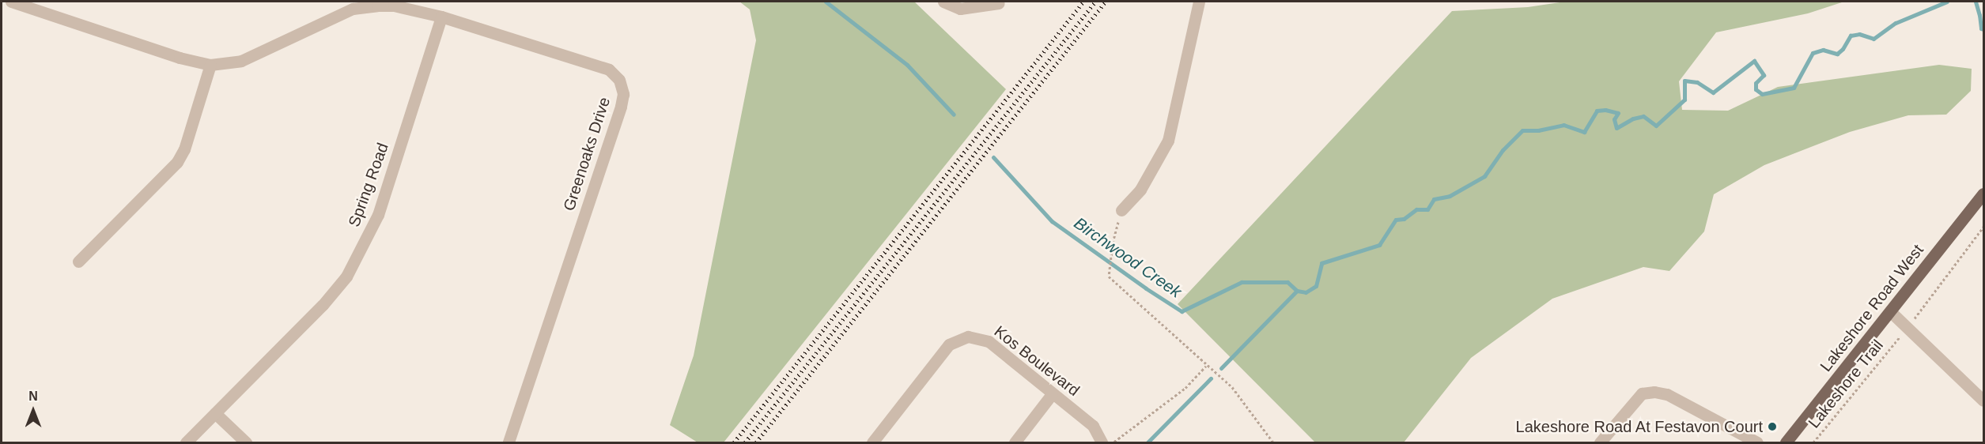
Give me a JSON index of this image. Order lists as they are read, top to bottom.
{
  "streets": {
    "main road": ["Lakeshore Road West"],
    "street": ["Greenoaks Drive", "Spring Road", "Kos Boulevard"],
    "path": ["Lakeshore Trail"]
  },
  "crossings": [
    ["Greenoaks Drive", "Spring Road"]
  ],
  "water": ["Birchwood Creek"],
  "places": ["Lakeshore Road At Festavon Court"],
  "north": "top"
}
